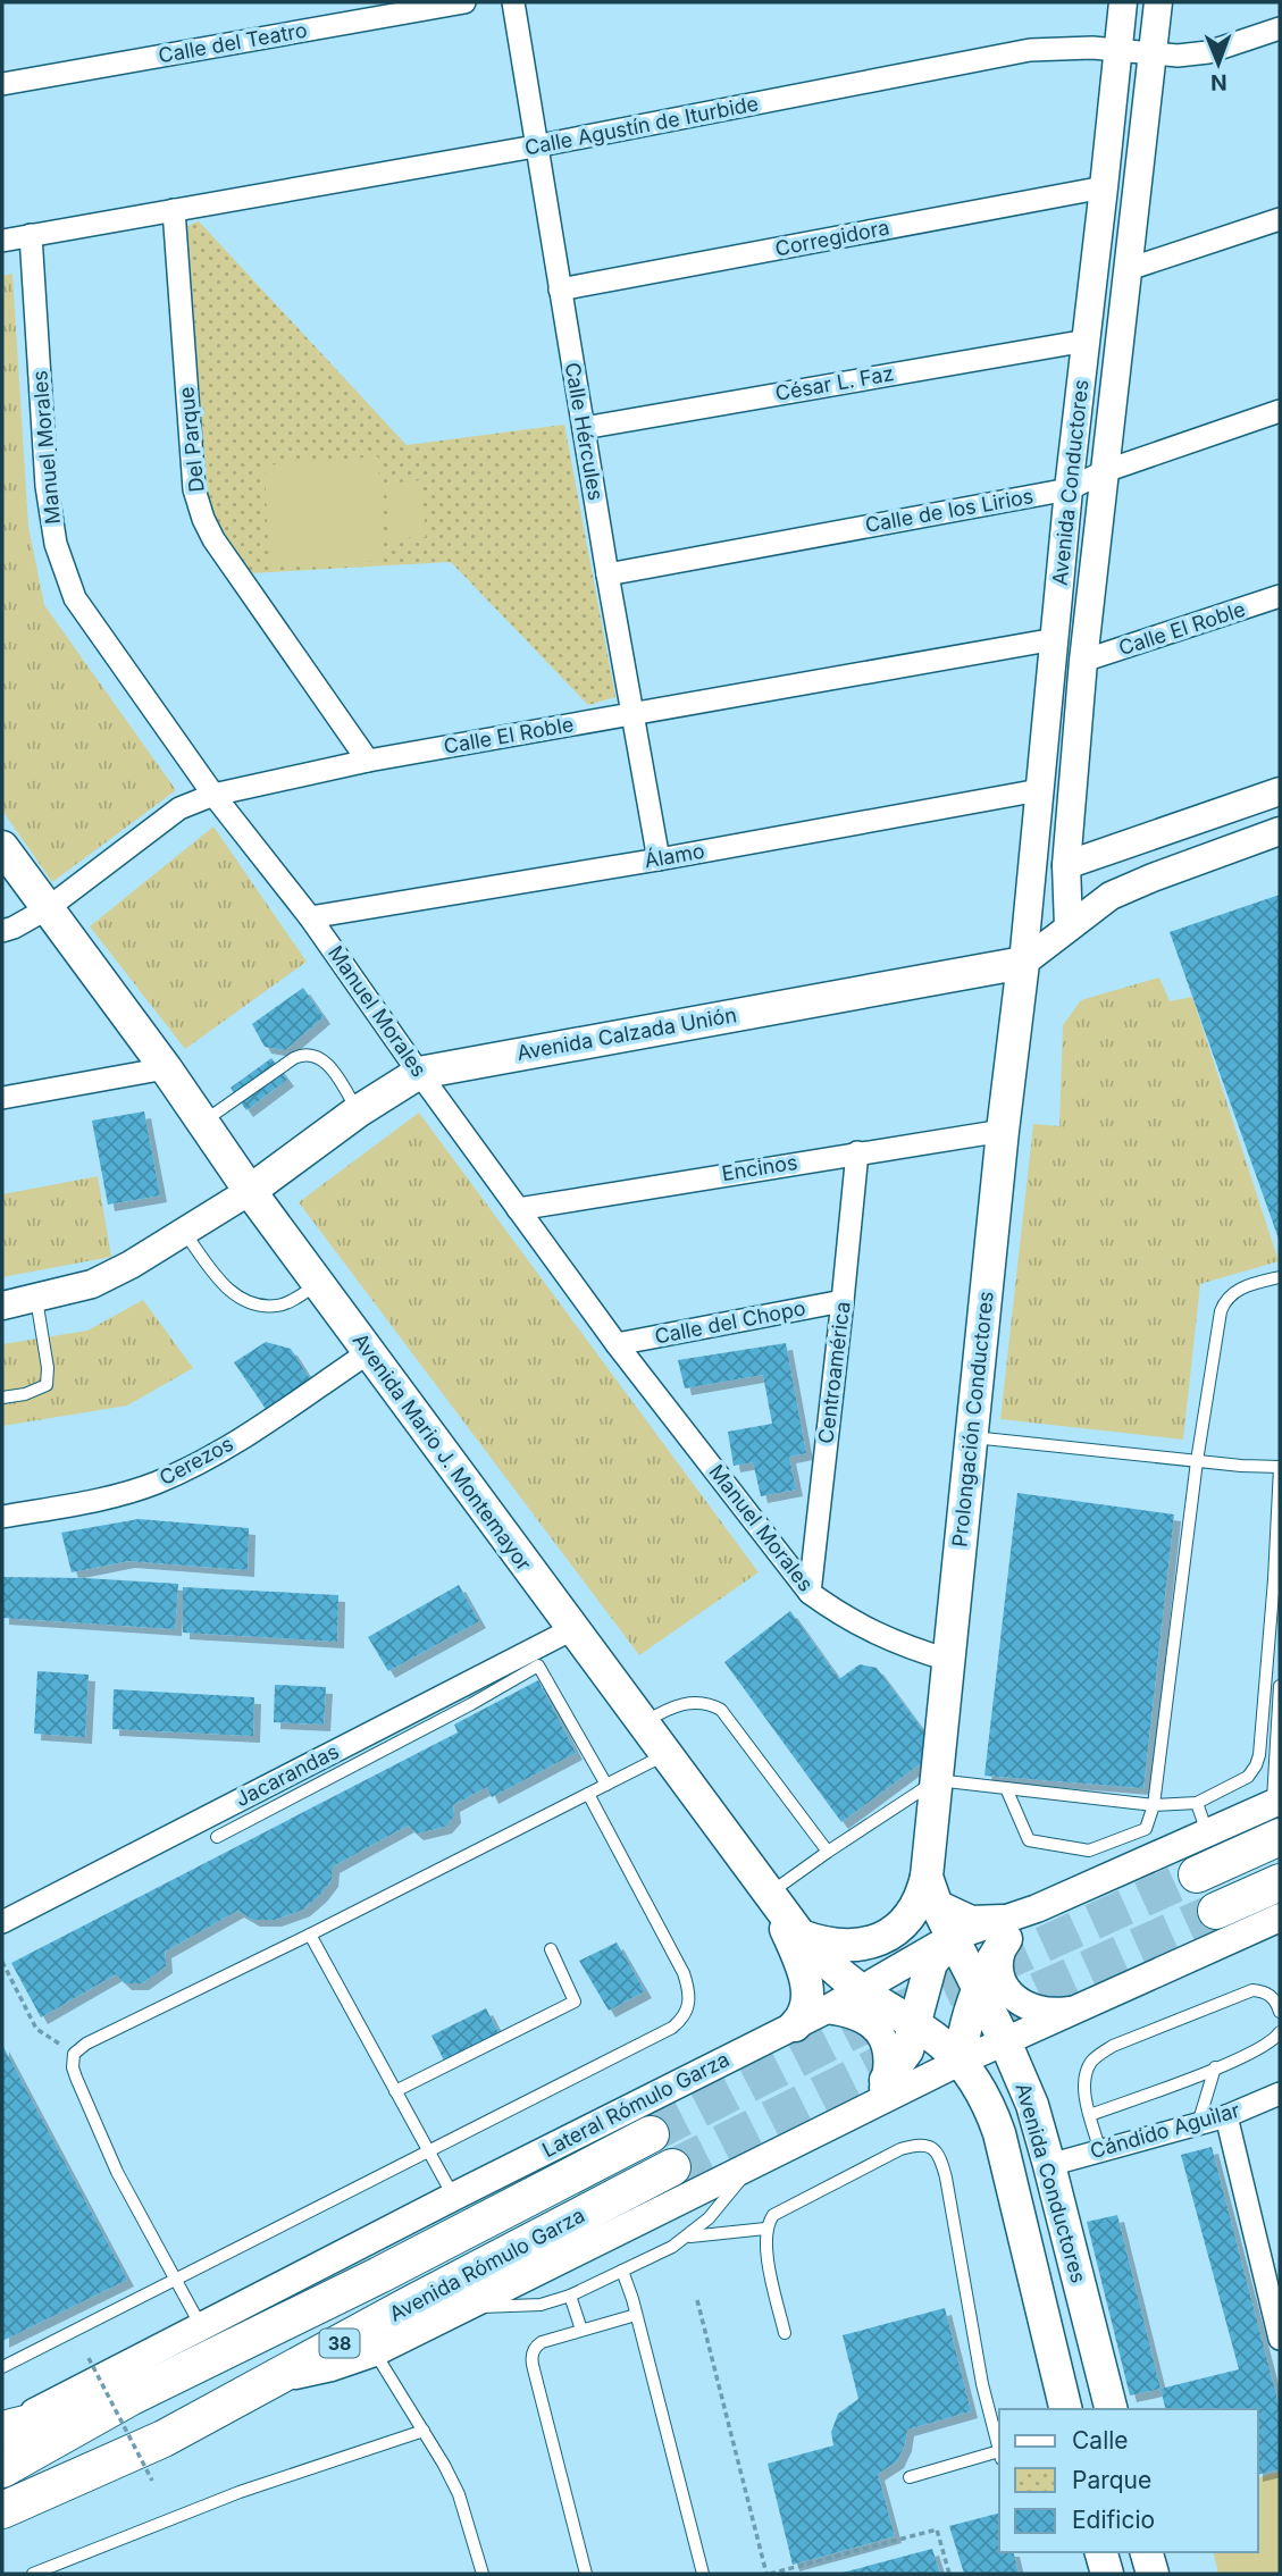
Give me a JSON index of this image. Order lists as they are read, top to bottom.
{
  "streets": {
    "main road": [
      "Avenida Conductores",
      "Avenida Calzada Unión",
      "Prolongación Conductores",
      "Avenida Mario J. Montemayor",
      "Avenida Rómulo Garza",
      "38"
    ],
    "street": [
      "Calle del Teatro",
      "Calle Agustín de Iturbide",
      "Corregidora",
      "César L. Faz",
      "Calle Hércules",
      "Del Parque",
      "Manuel Morales",
      "Calle de los Lirios",
      "Calle El Roble",
      "Álamo",
      "Encinos",
      "Calle del Chopo",
      "Centroamérica",
      "Cerezos",
      "Jacarandas",
      "Lateral Rómulo Garza",
      "Cándido Aguilar"
    ]
  },
  "crossings": [
    ["Calle Agustín de Iturbide", "Calle Hércules"],
    ["Calle Agustín de Iturbide", "Del Parque"],
    ["Calle Agustín de Iturbide", "Manuel Morales"],
    ["Calle Agustín de Iturbide", "Avenida Conductores"],
    ["Corregidora", "Calle Hércules"],
    ["Corregidora", "Avenida Conductores"],
    ["César L. Faz", "Calle Hércules"],
    ["César L. Faz", "Avenida Conductores"],
    ["Calle Hércules", "Calle de los Lirios"],
    ["Calle Hércules", "Calle El Roble"],
    ["Calle Hércules", "Álamo"],
    ["Del Parque", "Calle El Roble"],
    ["Manuel Morales", "Calle El Roble"],
    ["Manuel Morales", "Álamo"],
    ["Manuel Morales", "Avenida Calzada Unión"],
    ["Manuel Morales", "Encinos"],
    ["Manuel Morales", "Calle del Chopo"],
    ["Manuel Morales", "Centroamérica"],
    ["Manuel Morales", "Prolongación Conductores"],
    ["Avenida Conductores", "Calle de los Lirios"],
    ["Avenida Conductores", "Calle El Roble"],
    ["Avenida Conductores", "Álamo"],
    ["Avenida Conductores", "Avenida Calzada Unión"],
    ["Avenida Conductores", "Prolongación Conductores"],
    ["Avenida Conductores", "Avenida Mario J. Montemayor"],
    ["Avenida Conductores", "Lateral Rómulo Garza"],
    ["Avenida Conductores", "Cándido Aguilar"],
    ["Calle El Roble", "Avenida Mario J. Montemayor"],
    ["Avenida Calzada Unión", "Prolongación Conductores"],
    ["Avenida Calzada Unión", "Avenida Mario J. Montemayor"],
    ["Encinos", "Centroamérica"],
    ["Encinos", "Prolongación Conductores"],
    ["Calle del Chopo", "Centroamérica"],
    ["Avenida Mario J. Montemayor", "Cerezos"],
    ["Avenida Mario J. Montemayor", "Jacarandas"],
    ["Avenida Mario J. Montemayor", "Lateral Rómulo Garza"]
  ],
  "legend": ["Calle", "Parque", "Edificio"],
  "north": "bottom"
}
